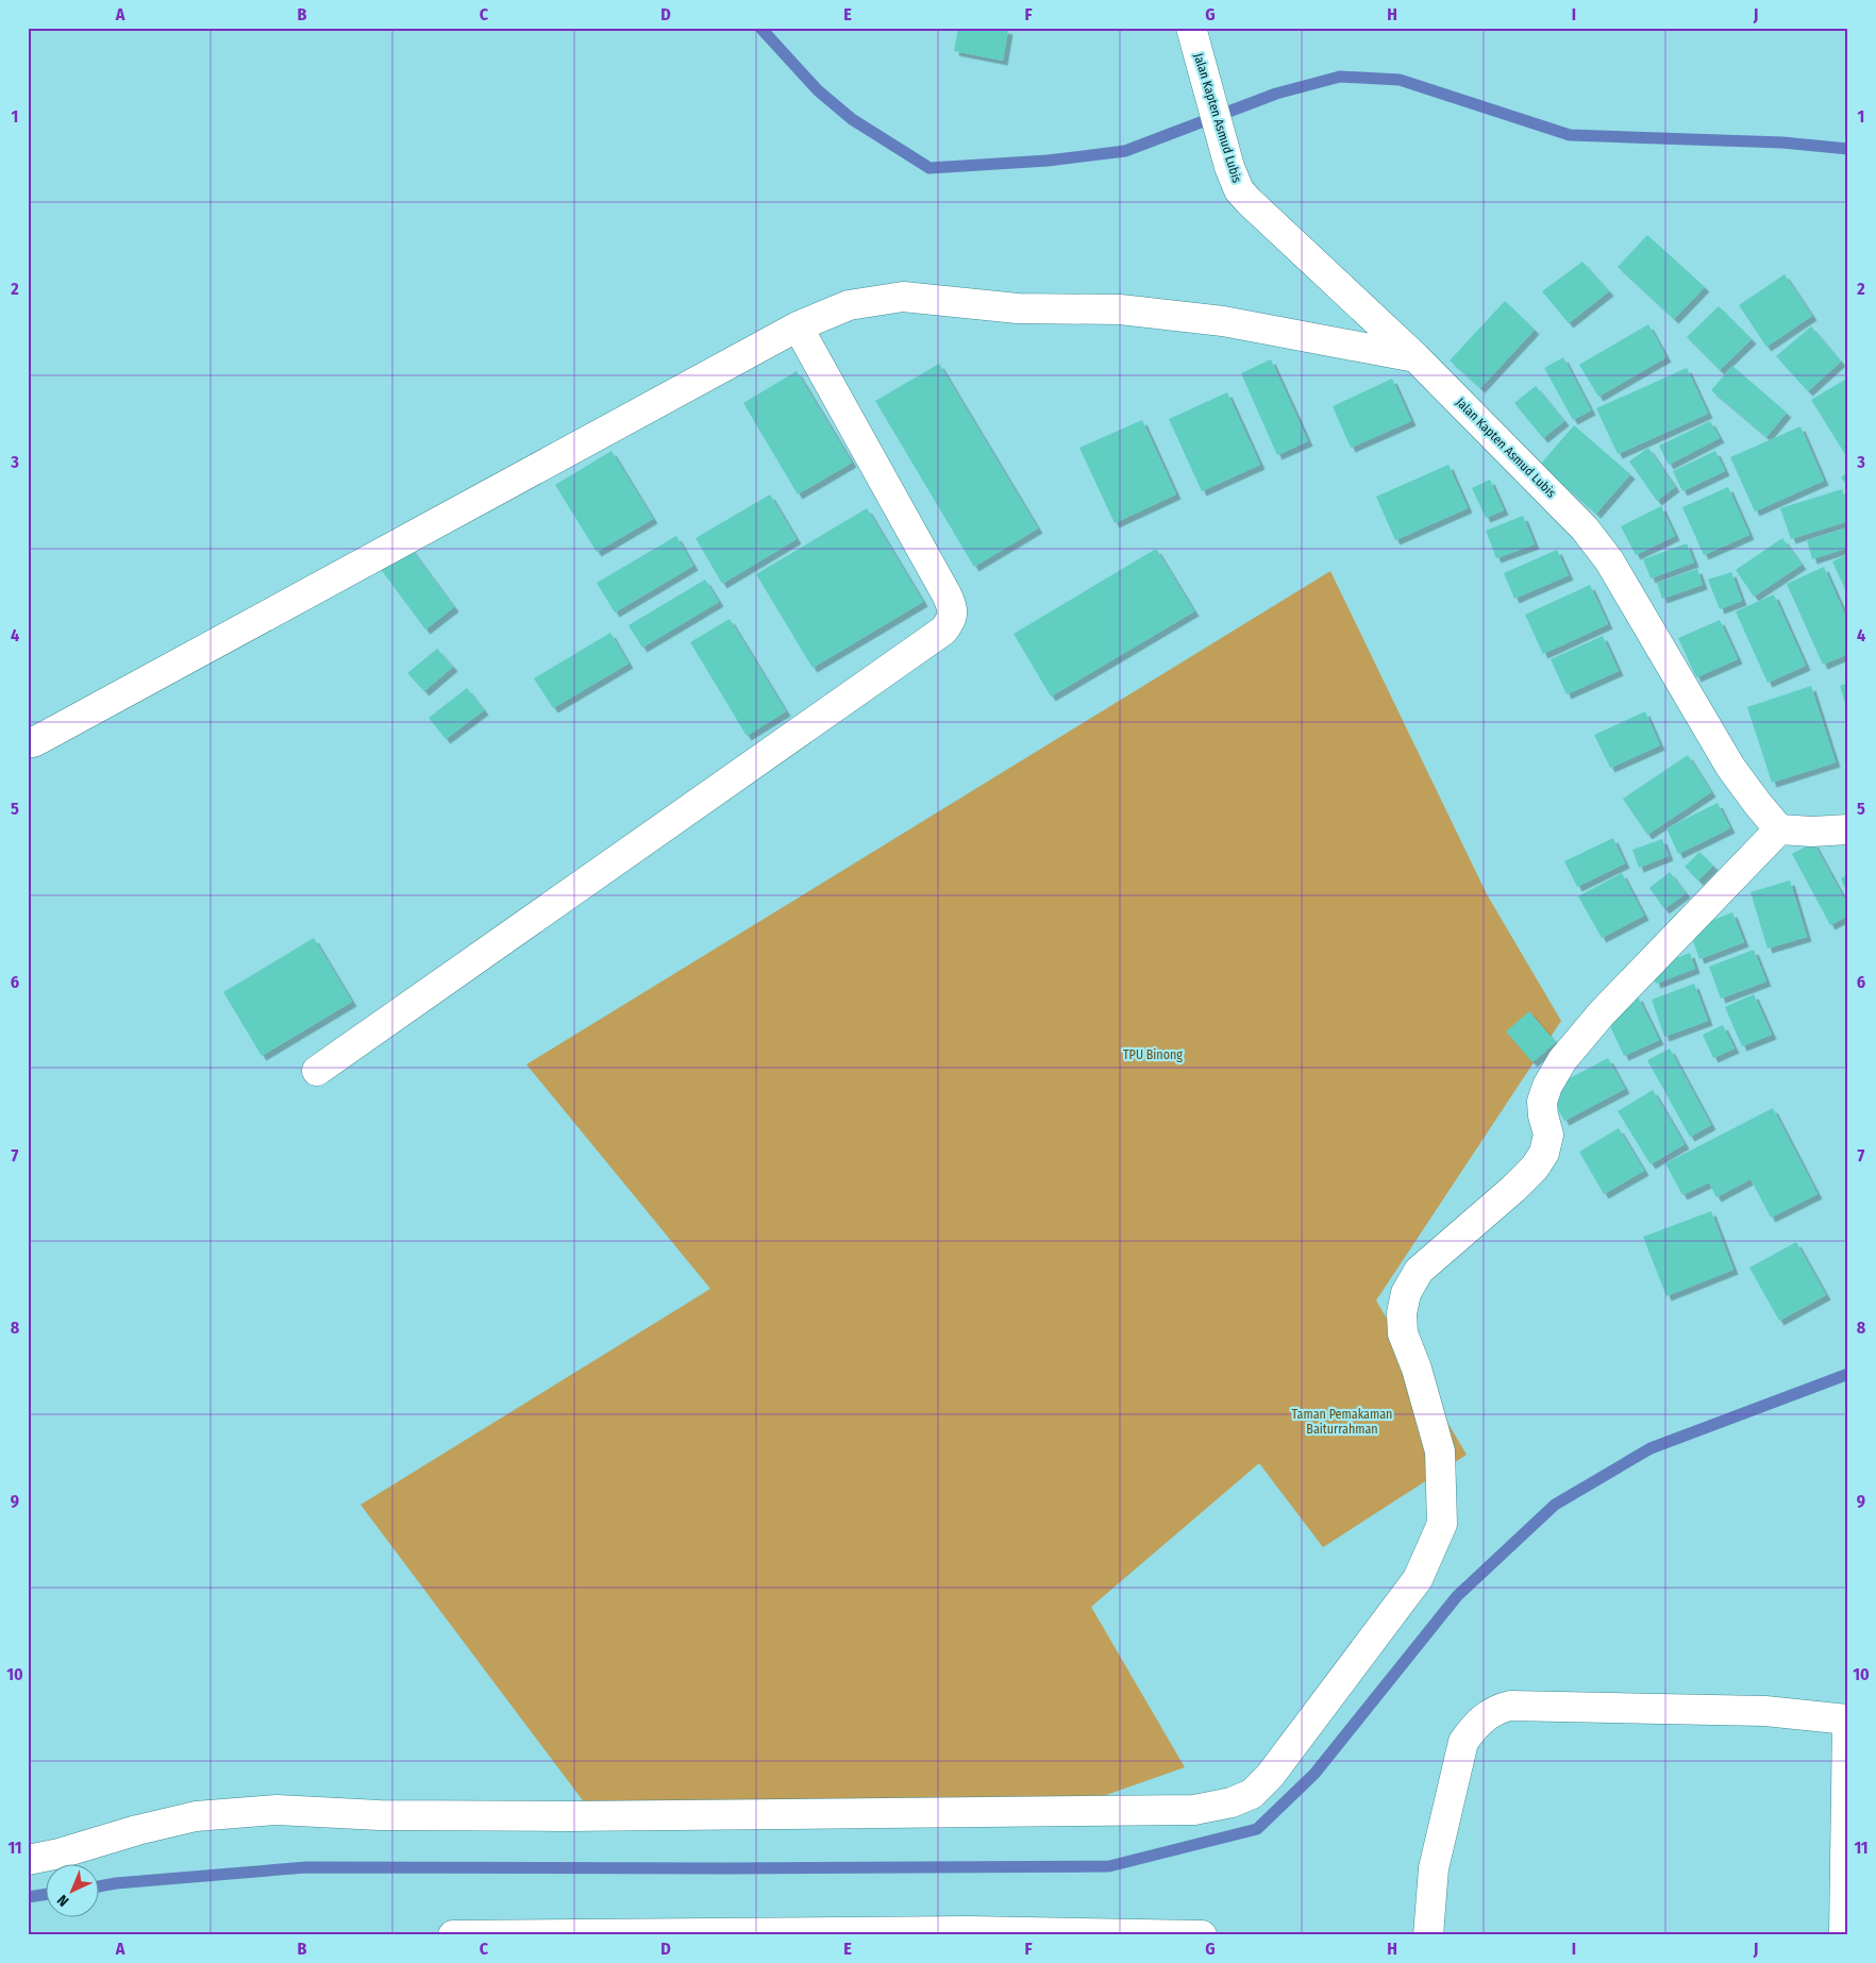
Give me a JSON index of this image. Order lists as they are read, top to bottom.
{
  "streets": {
    "street": ["Jalan Kapten Asmud Lubis"]
  },
  "parks": ["TPU Binong", "Taman Pemakaman Baiturrahman"],
  "north": "bottom left",
  "grid": {
    "columns": [
      "A",
      "B",
      "C",
      "D",
      "E",
      "F",
      "G",
      "H",
      "I",
      "J"
    ],
    "rows": [
      "1",
      "2",
      "3",
      "4",
      "5",
      "6",
      "7",
      "8",
      "9",
      "10",
      "11"
    ]
  }
}
